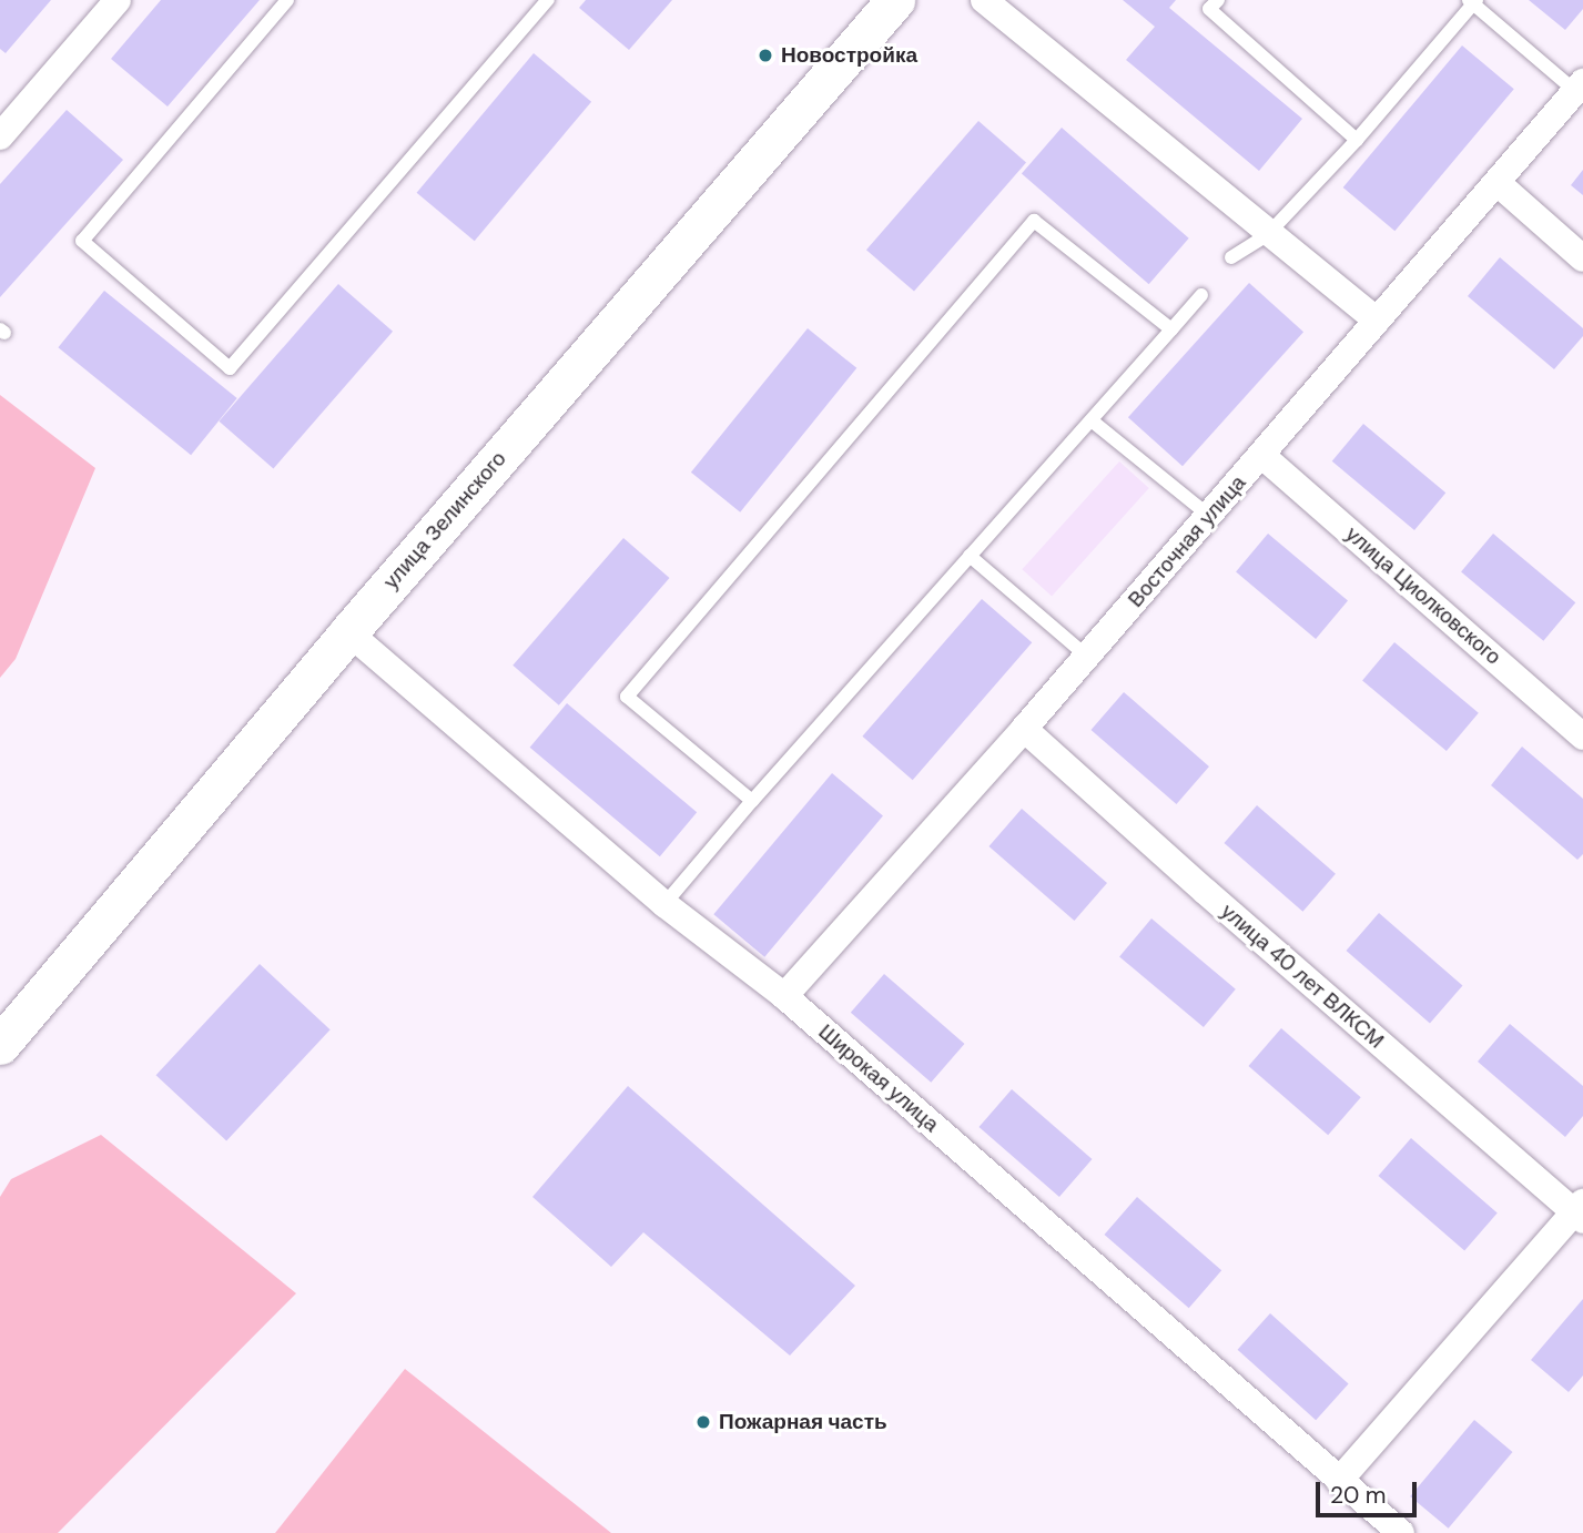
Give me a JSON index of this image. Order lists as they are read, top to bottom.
{
  "streets": {
    "main road": ["улица Зелинского"],
    "street": [
      "Восточная улица",
      "улица Циолковского",
      "улица 40 лет ВЛКСМ",
      "Широкая улица"
    ]
  },
  "crossings": [
    ["улица Зелинского", "Широкая улица"],
    ["Восточная улица", "улица Циолковского"],
    ["Восточная улица", "улица 40 лет ВЛКСМ"],
    ["Восточная улица", "Широкая улица"]
  ],
  "places": ["Новостройка", "Пожарная часть"],
  "scale_bar": "20 m"
}
